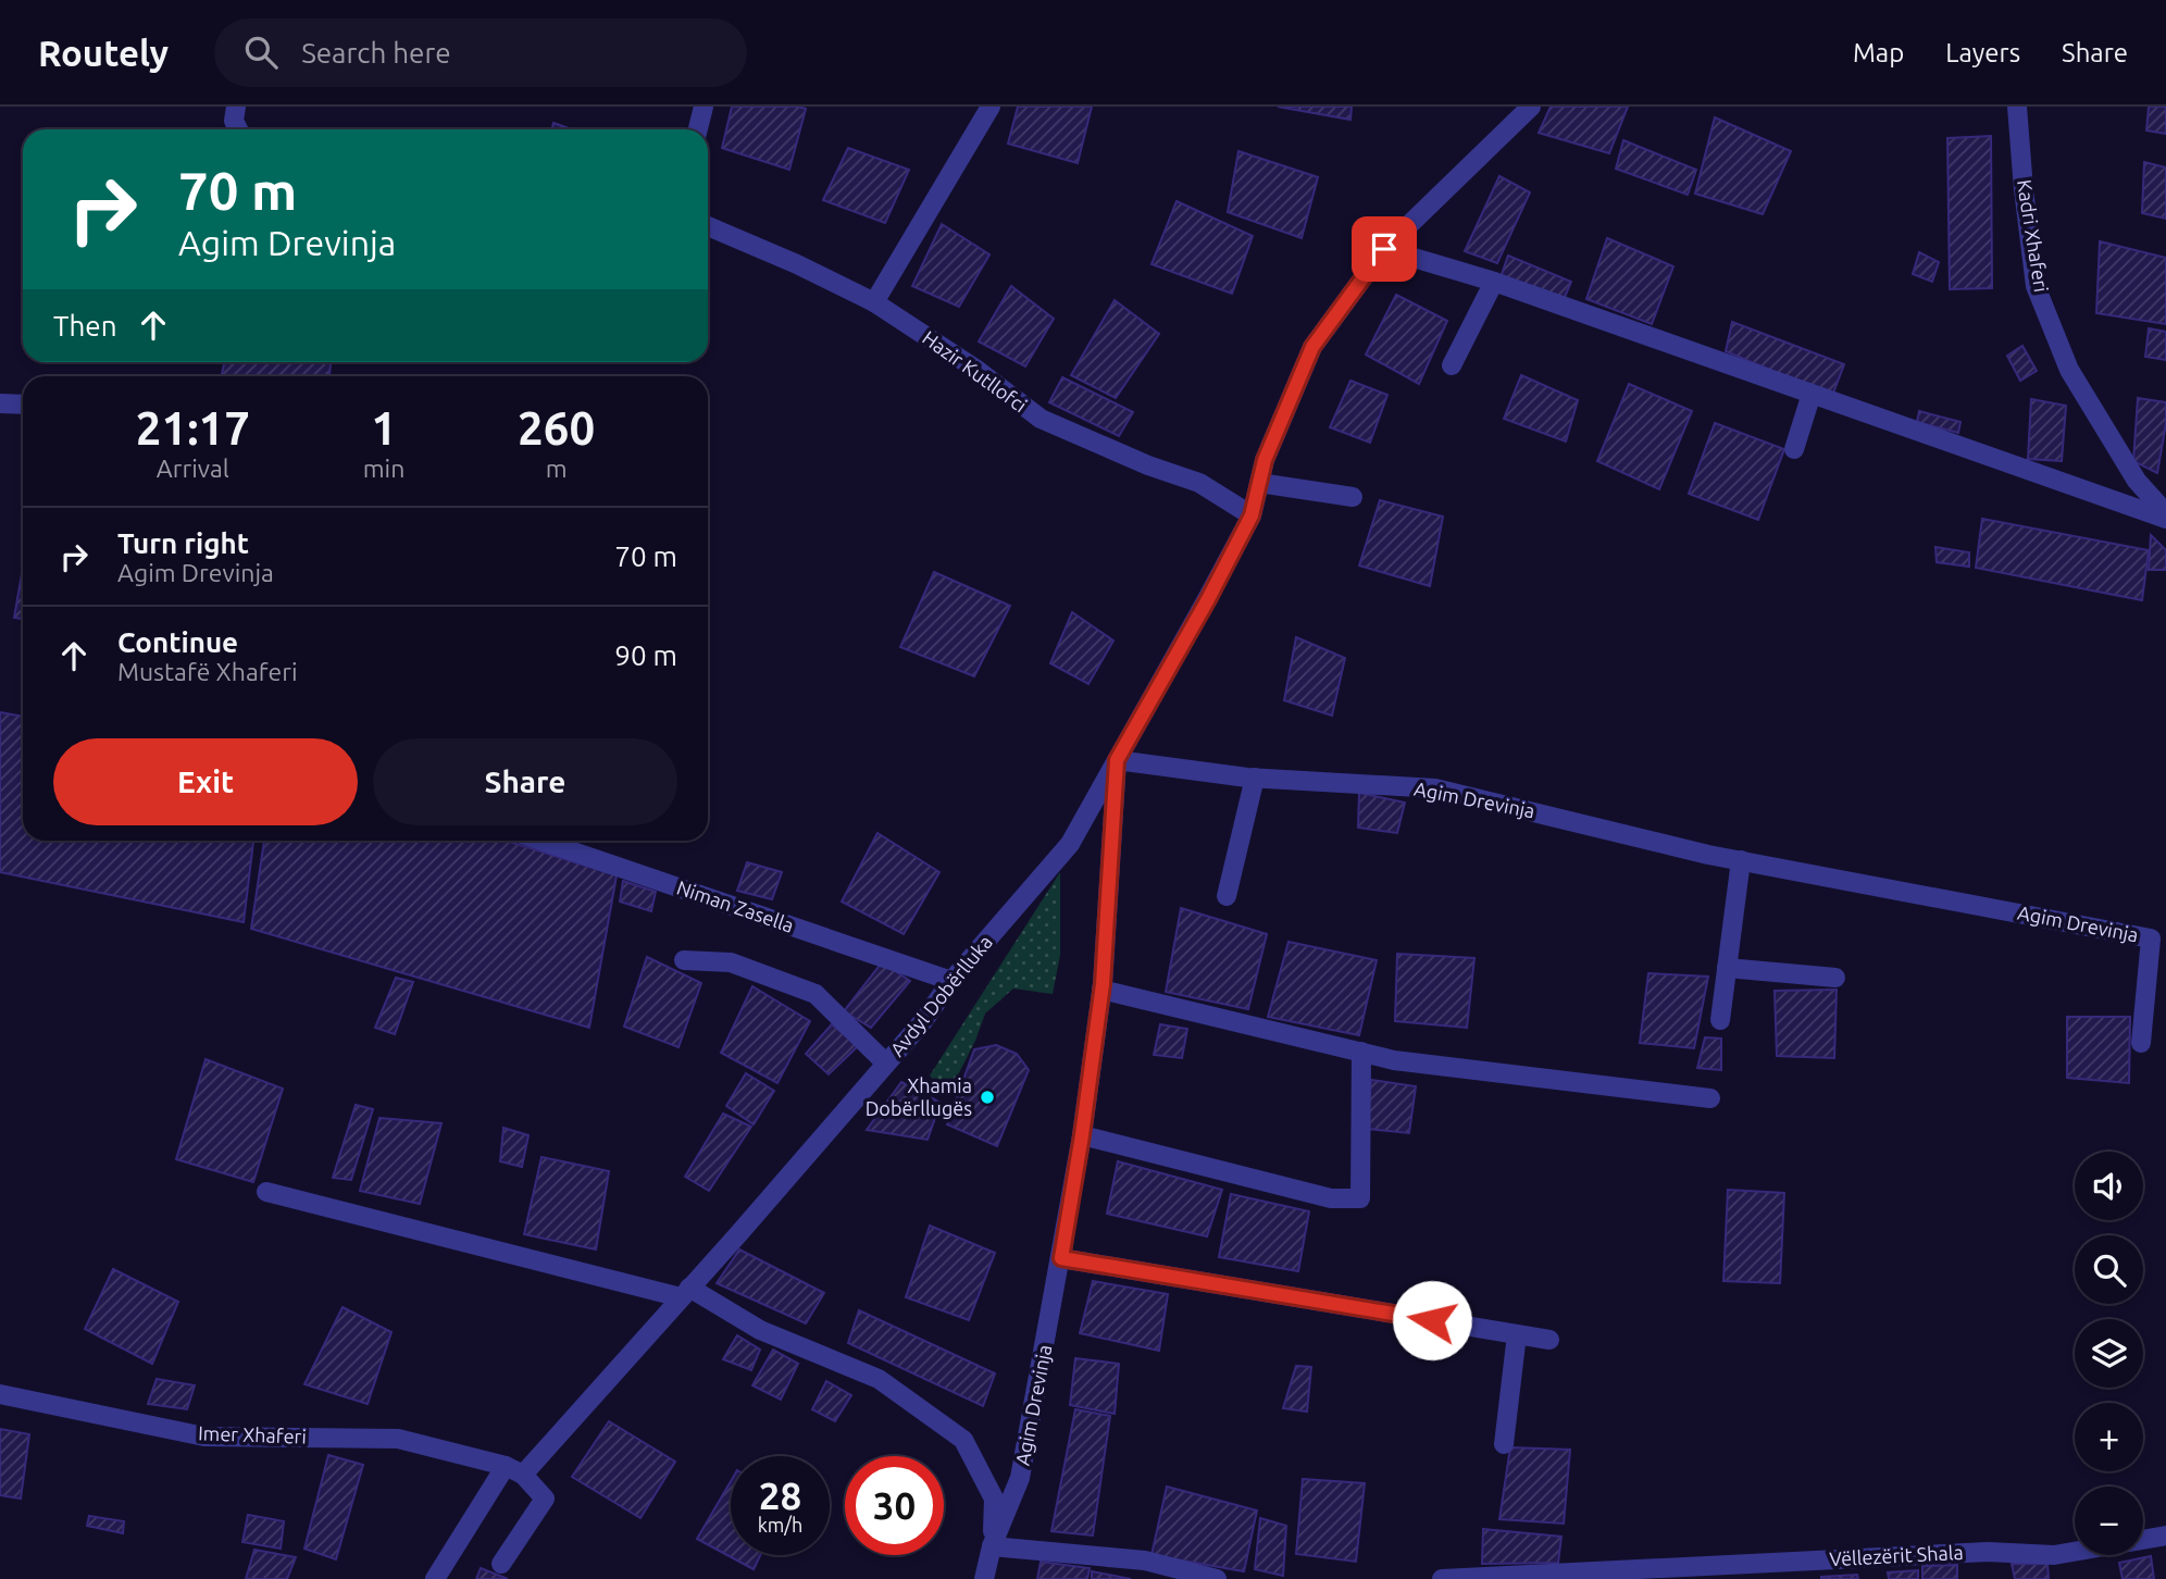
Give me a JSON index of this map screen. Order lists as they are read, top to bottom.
{
  "streets": {
    "street": [
      "Kadri Xhaferi",
      "Hazir Kutllofci",
      "Agim Drevinja",
      "Niman Zasella",
      "Avdyl Dobërlluka",
      "Imer Xhaferi",
      "Vëllezërit Shala"
    ]
  },
  "crossings": [
    ["Hazir Kutllofci", "Avdyl Dobërlluka"],
    ["Agim Drevinja", "Avdyl Dobërlluka"],
    ["Niman Zasella", "Avdyl Dobërlluka"],
    ["Avdyl Dobërlluka", "Imer Xhaferi"]
  ],
  "places": ["Xhamia Dobërllugës"],
  "page": {
    "header": "Routely",
    "search": "Search here",
    "nav": ["Map", "Layers", "Share"],
    "turn": ["70 m", "Agim Drevinja"],
    "then": "Then",
    "eta": [
      "21:17",
      "Arrival",
      "1",
      "min",
      "260",
      "m"
    ],
    "list": [
      {
        "name": "Turn right",
        "note": "Agim Drevinja",
        "value": "70 m"
      },
      {
        "name": "Continue",
        "note": "Mustafë Xhaferi",
        "value": "90 m"
      }
    ],
    "buttons": ["Exit", "Share"],
    "map_buttons": ["+", "−"],
    "speed": "28 km/h",
    "limit": "30"
  }
}
